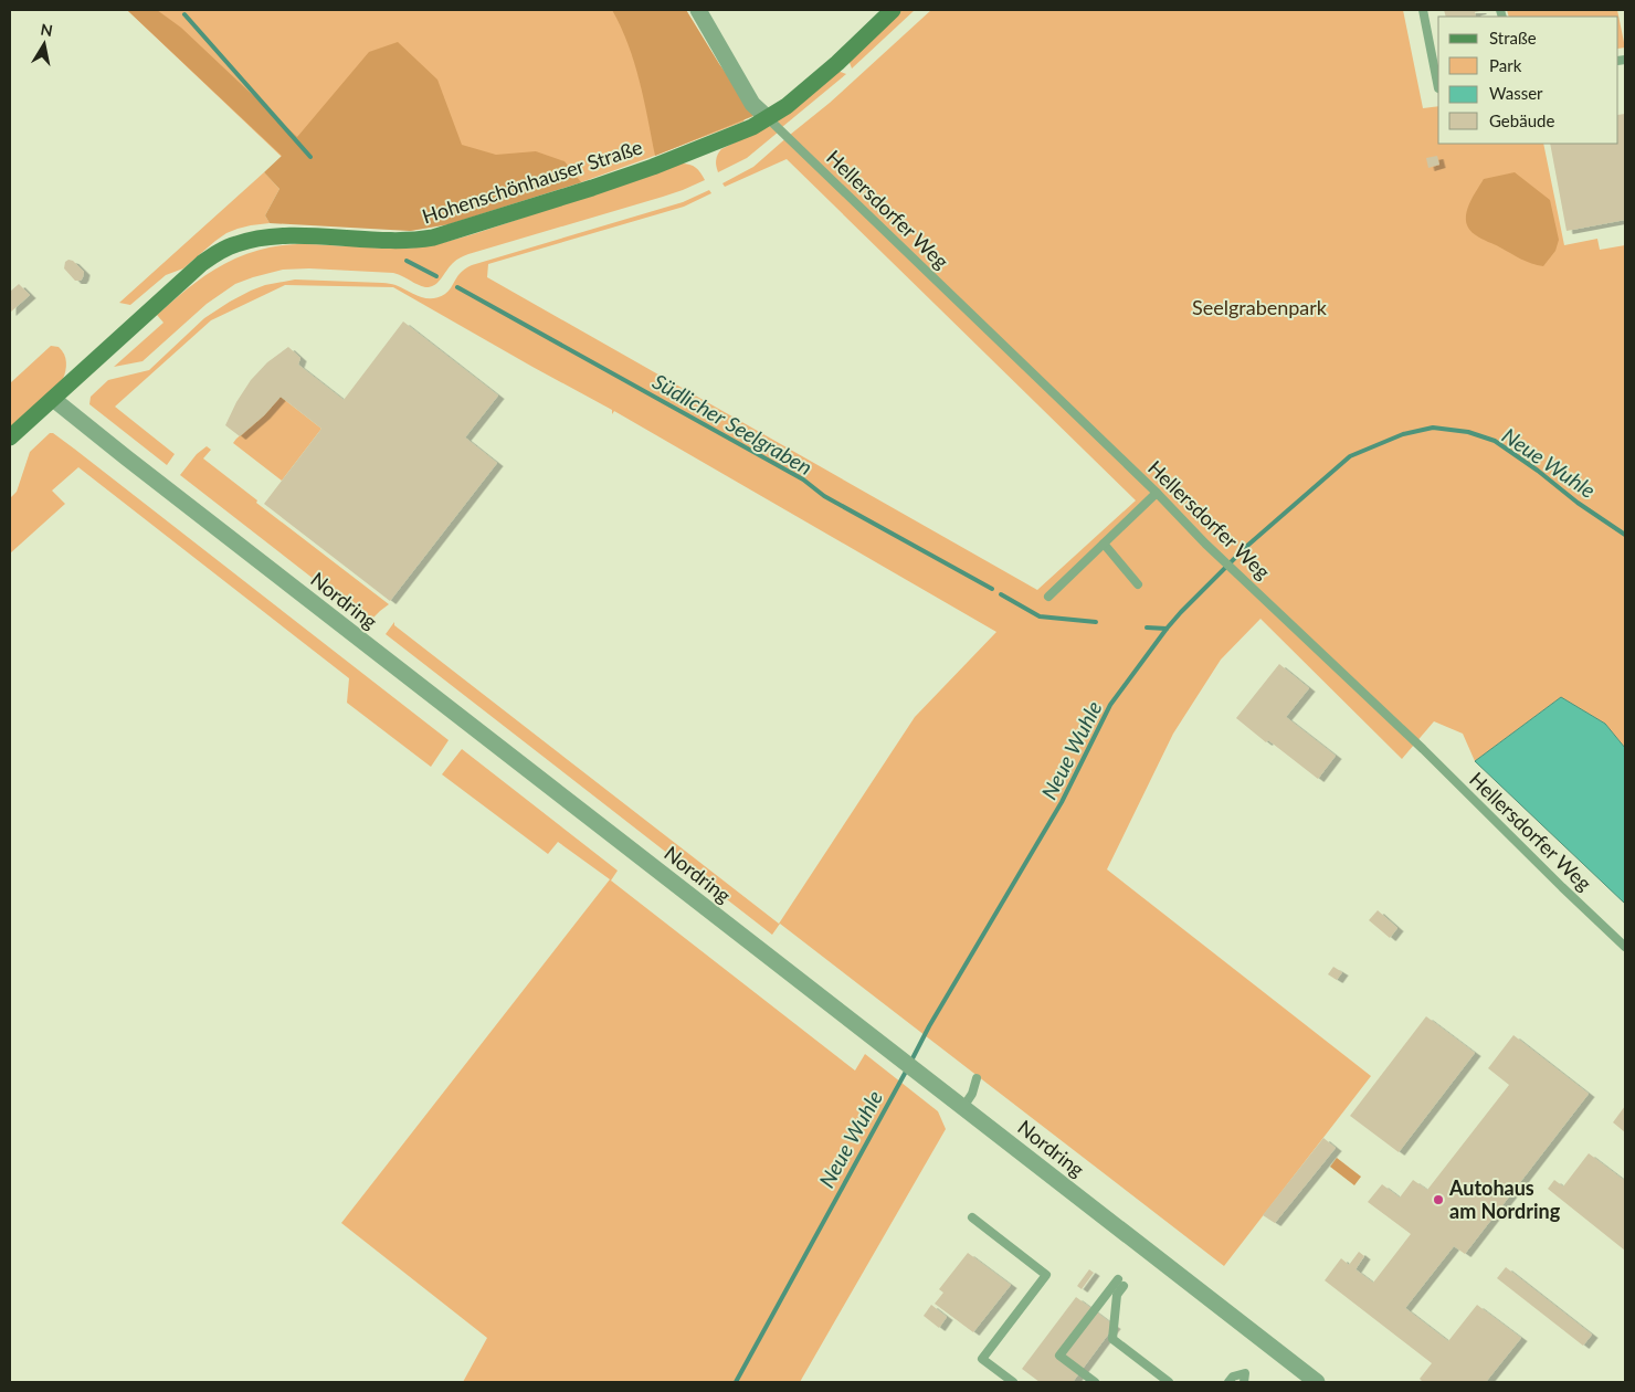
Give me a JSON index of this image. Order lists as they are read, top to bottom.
{
  "streets": {
    "street": ["Hohenschönhauser Straße", "Nordring"],
    "lane": ["Hellersdorfer Weg"]
  },
  "crossings": [
    ["Hohenschönhauser Straße", "Hellersdorfer Weg"],
    ["Hohenschönhauser Straße", "Nordring"]
  ],
  "water": ["Südlicher Seelgraben", "Neue Wuhle"],
  "parks": ["Seelgrabenpark"],
  "places": ["Autohaus am Nordring"],
  "legend": [
    "Straße",
    "Park",
    "Wasser",
    "Gebäude"
  ],
  "north": "top"
}
